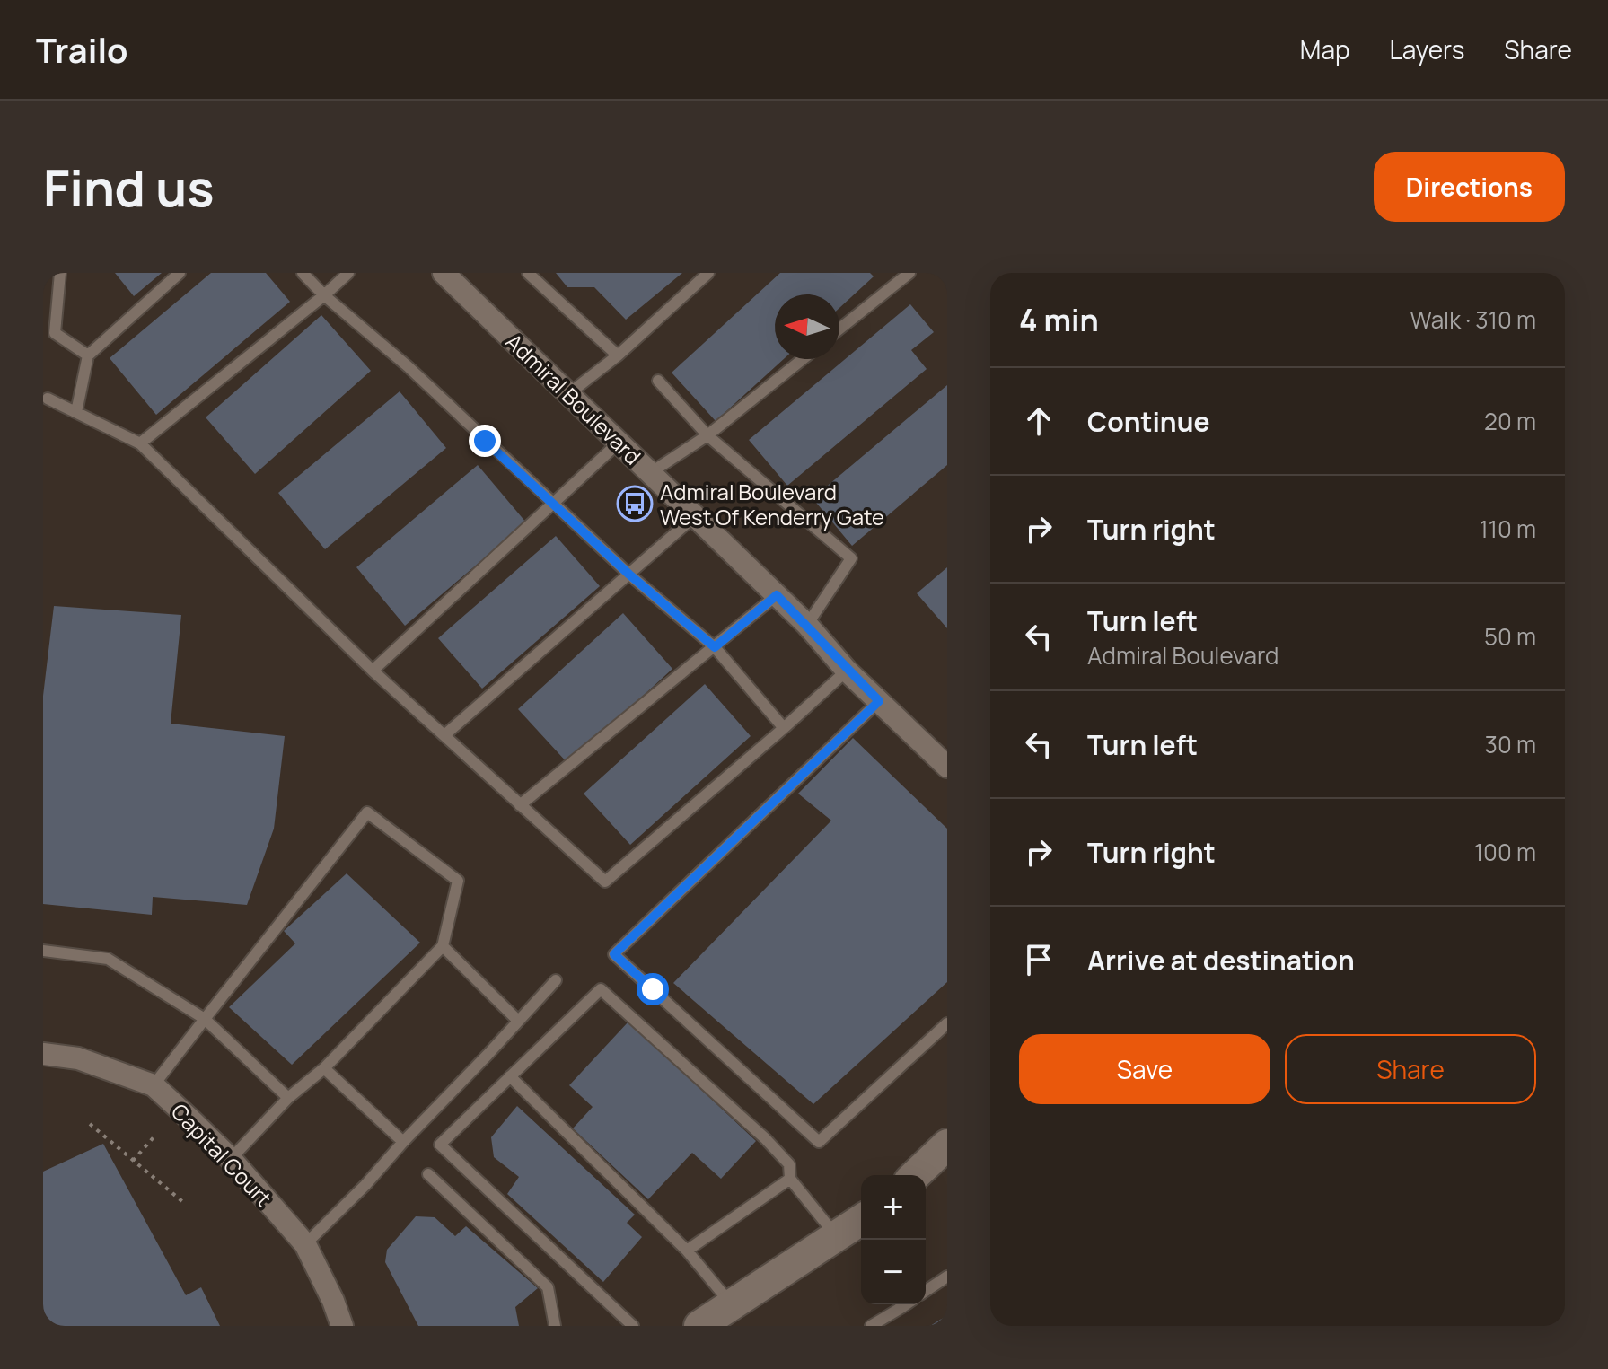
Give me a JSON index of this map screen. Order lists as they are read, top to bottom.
{
  "streets": {
    "street": ["Admiral Boulevard", "Capital Court"]
  },
  "places": {
    "bus stop": ["Admiral Boulevard West Of Kenderry Gate"]
  },
  "north": "left",
  "page": {
    "header": "Trailo",
    "nav": ["Map", "Layers", "Share"],
    "buttons": [
      "Directions",
      ["Save", "Share"]
    ],
    "title": "Find us",
    "heading": ["4 min", "Walk · 310 m"],
    "list": [
      ["Continue", "20 m"],
      ["Turn right", "110 m"],
      ["Turn left", "Admiral Boulevard", "50 m"],
      ["Turn left", "30 m"],
      ["Turn right", "100 m"],
      "Arrive at destination"
    ],
    "map_buttons": ["+", "−"]
  }
}
